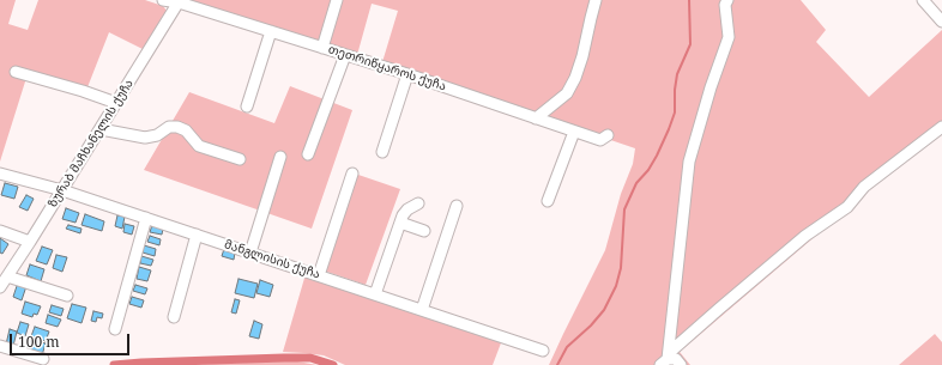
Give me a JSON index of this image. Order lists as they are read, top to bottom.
{
  "streets": {
    "street": ["თეთრიწყაროს ქუჩა", "ზურაბ მაჩხანელის ქუჩა", "მანგლისის ქუჩა"]
  },
  "crossings": [
    ["თეთრიწყაროს ქუჩა", "ზურაბ მაჩხანელის ქუჩა"],
    ["ზურაბ მაჩხანელის ქუჩა", "მანგლისის ქუჩა"]
  ],
  "scale_bar": "100 m"
}
